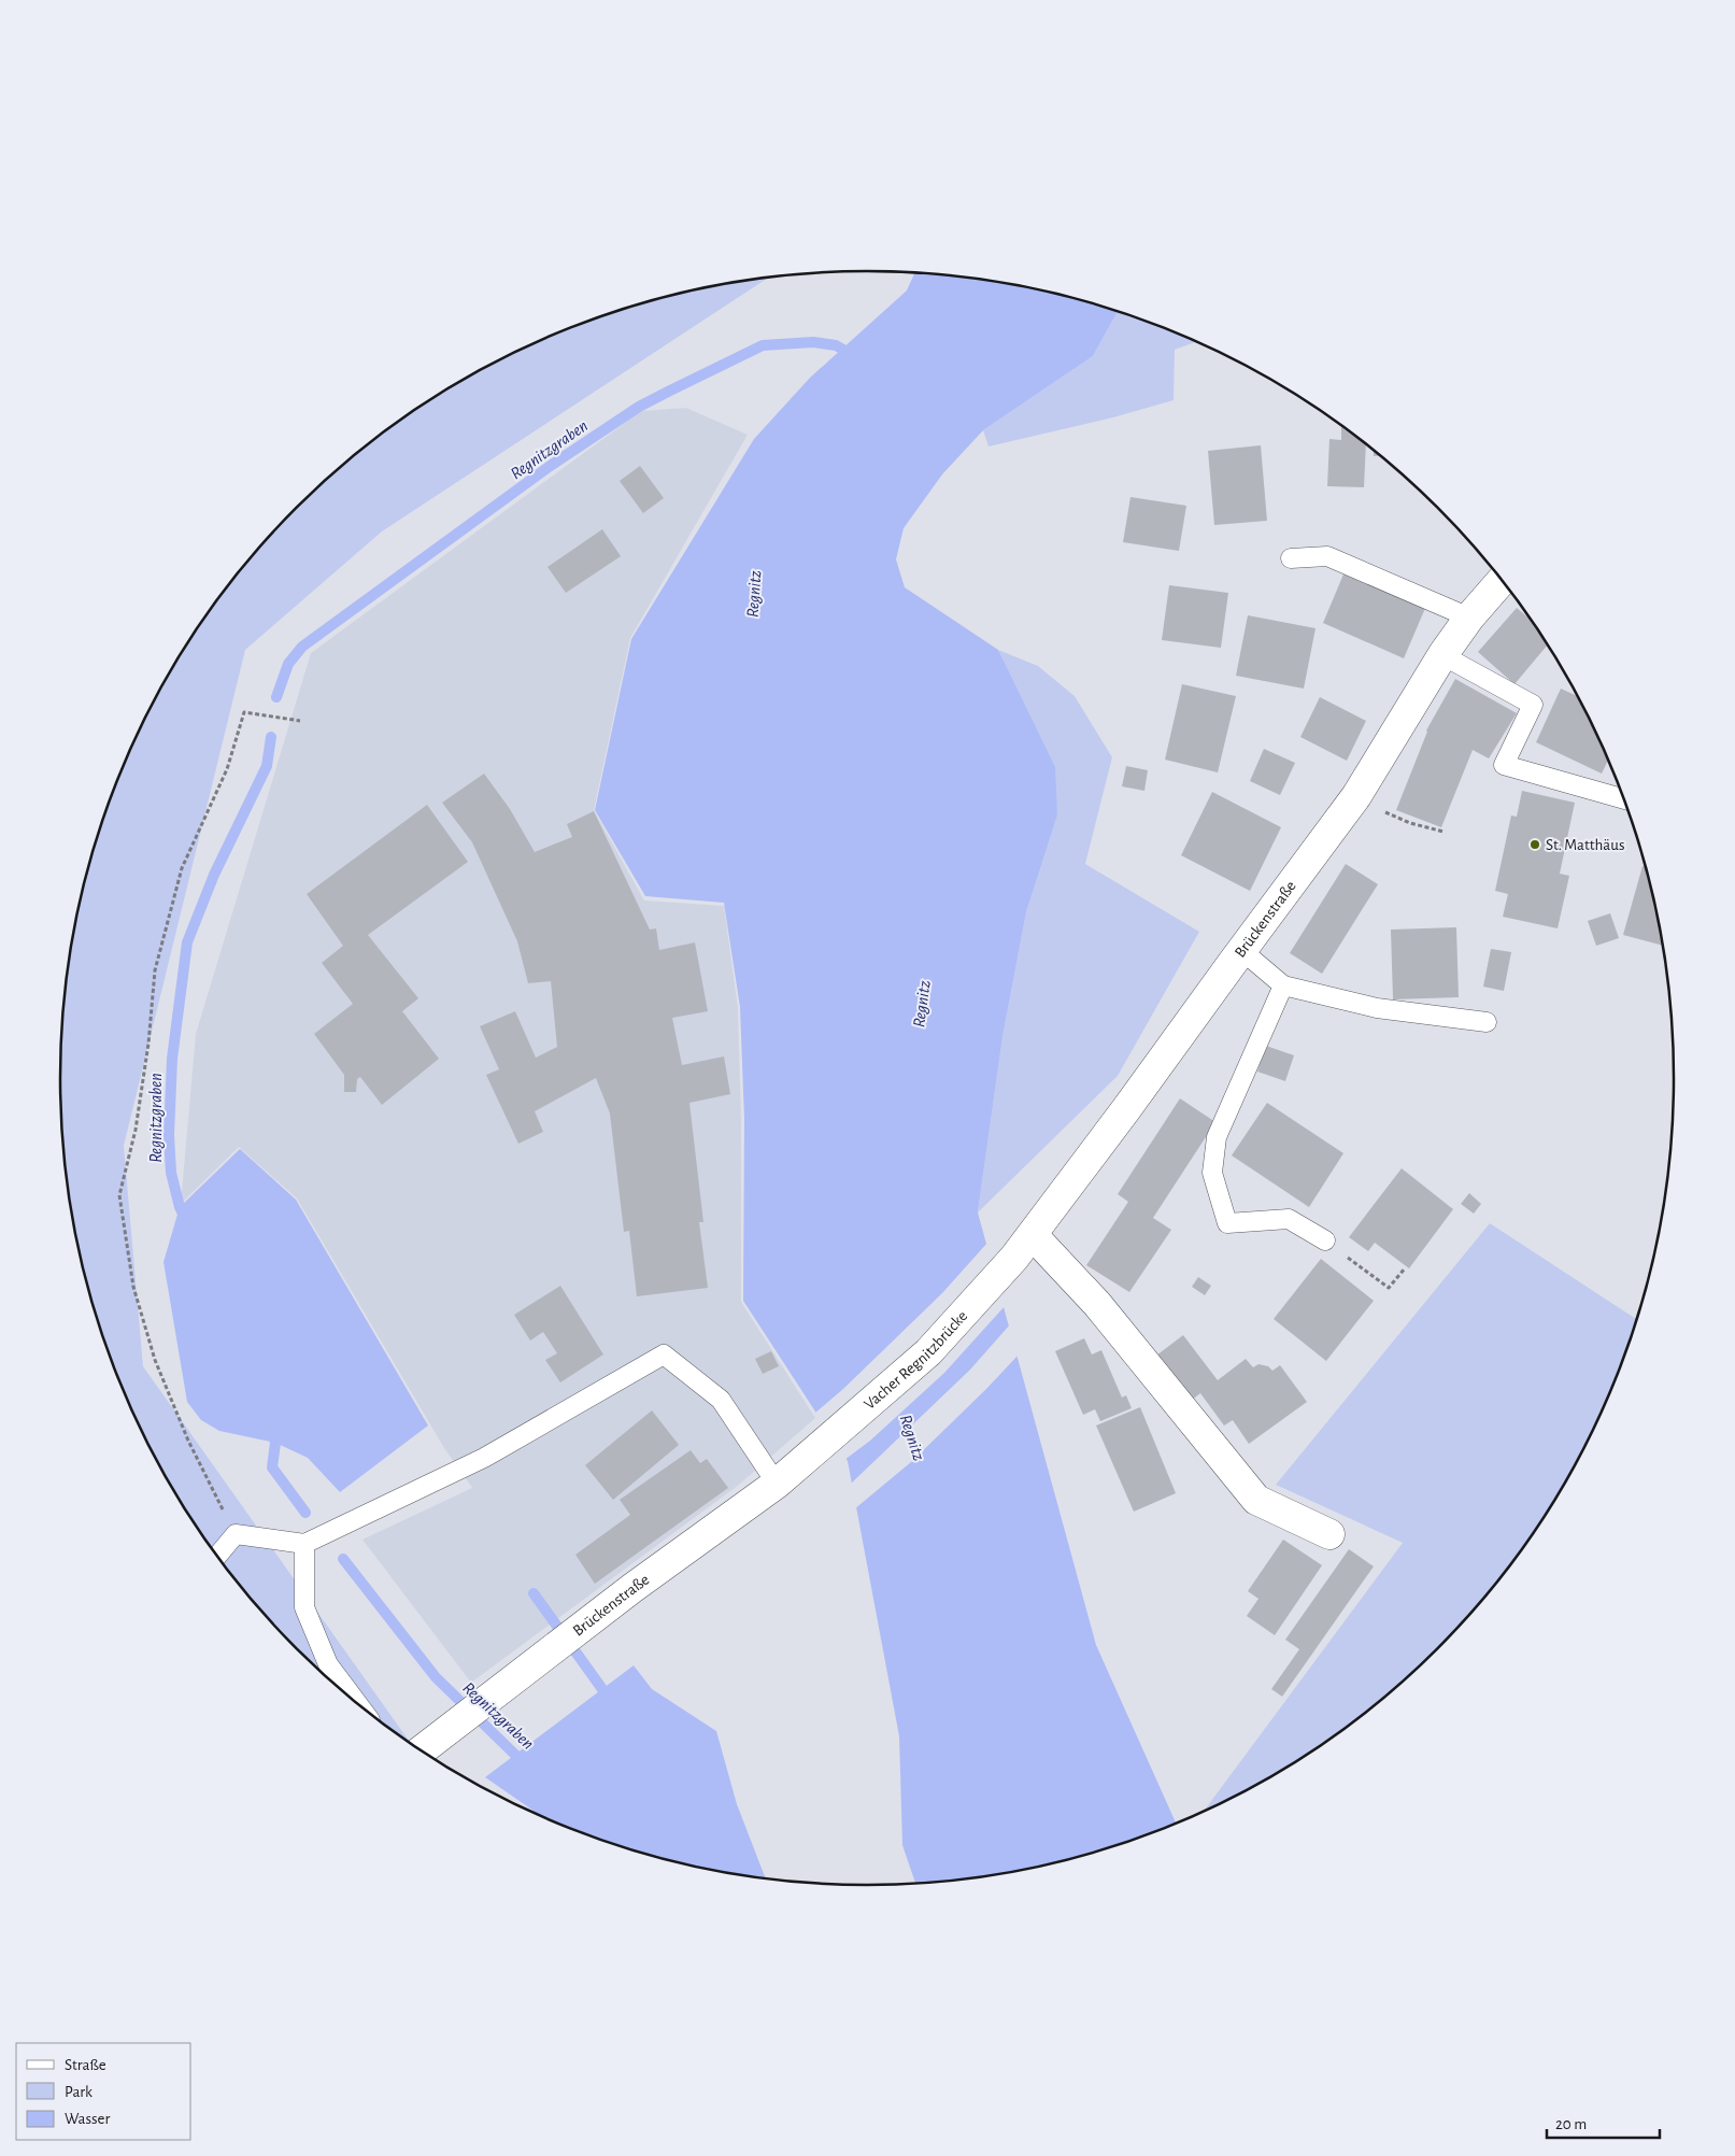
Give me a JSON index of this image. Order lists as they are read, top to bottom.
{
  "streets": {
    "main road": ["Brückenstraße", "Vacher Regnitzbrücke"]
  },
  "crossings": [
    ["Brückenstraße", "Vacher Regnitzbrücke"]
  ],
  "water": ["Regnitzgraben", "Regnitz"],
  "places": ["St. Matthäus"],
  "legend": ["Straße", "Park", "Wasser"],
  "scale_bar": "20 m"
}
